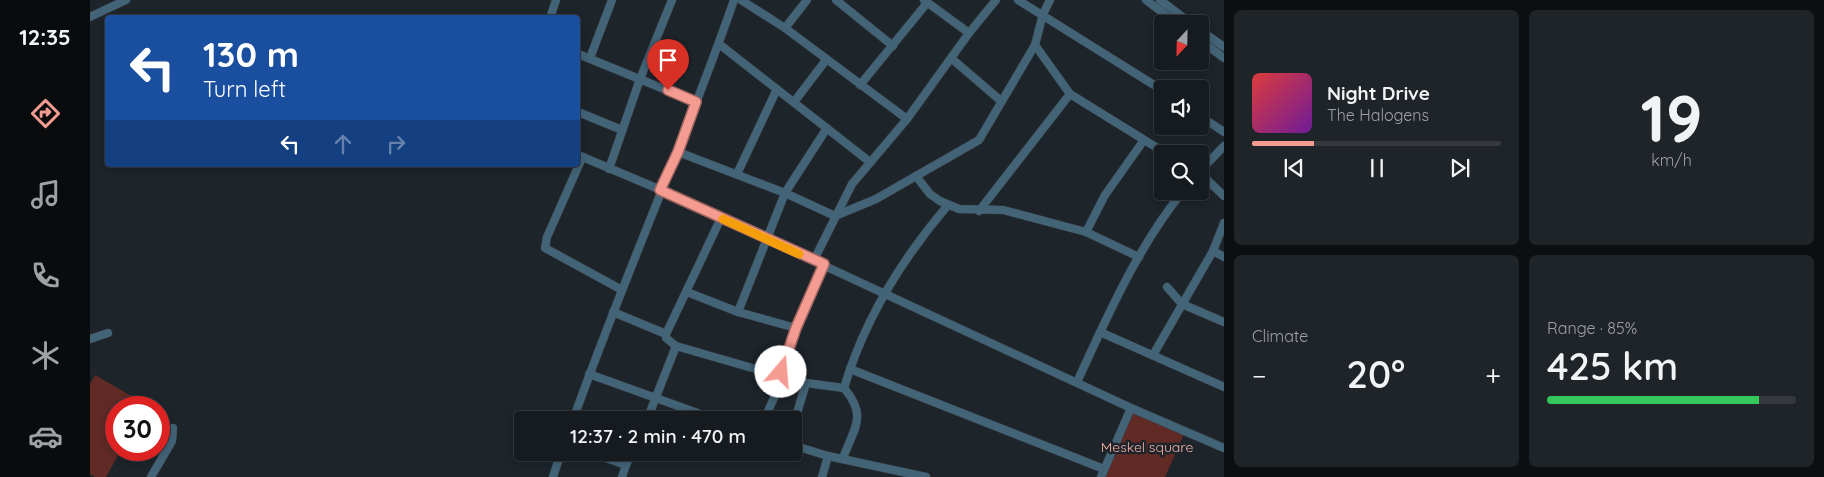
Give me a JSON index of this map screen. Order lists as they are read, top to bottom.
{
  "parks": ["Meskel square"],
  "north": "bottom",
  "page": {
    "tabs": "12:35",
    "tile": [
      ["19", "km/h"],
      "Climate",
      ["Range · 85%", "425 km"]
    ],
    "turn": ["130 m", "Turn left"],
    "song": ["Night Drive", "The Halogens"],
    "heat": ["−", "20°", "+"],
    "limit": "30",
    "trip": "12:37 · 2 min · 470 m"
  }
}
